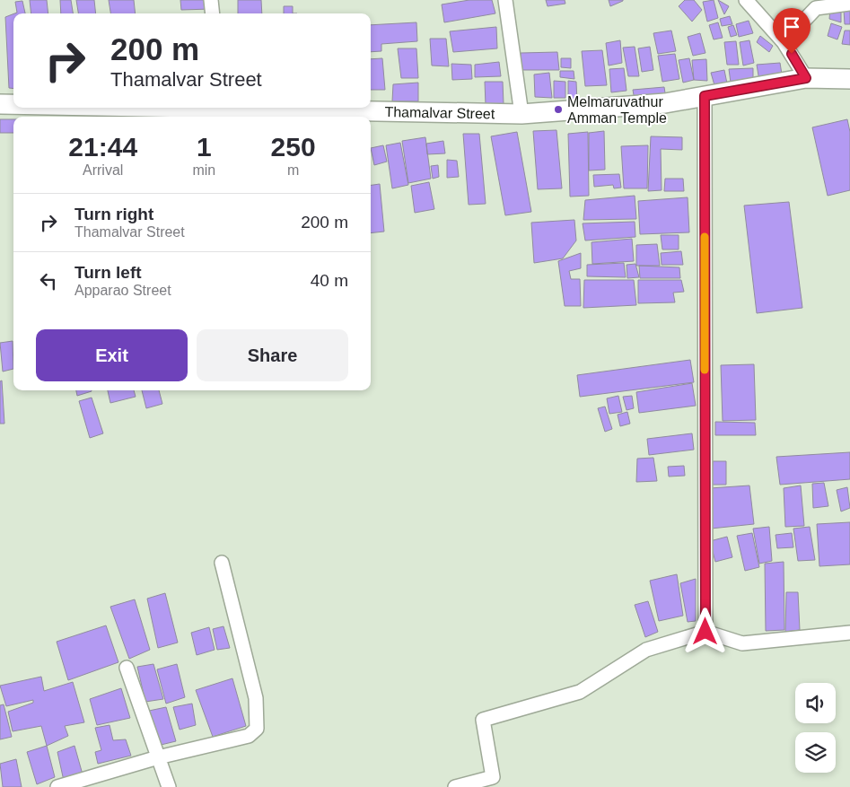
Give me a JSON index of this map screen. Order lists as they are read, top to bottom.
{
  "streets": {
    "street": ["Thamalvar Street"]
  },
  "places": ["Melmaruvathur Amman Temple"],
  "page": {
    "turn": ["200 m", "Thamalvar Street"],
    "eta": [
      "21:44",
      "Arrival",
      "1",
      "min",
      "250",
      "m"
    ],
    "list": [
      {
        "name": "Turn right",
        "note": "Thamalvar Street",
        "value": "200 m"
      },
      {
        "name": "Turn left",
        "note": "Apparao Street",
        "value": "40 m"
      }
    ],
    "buttons": ["Exit", "Share"]
  }
}
